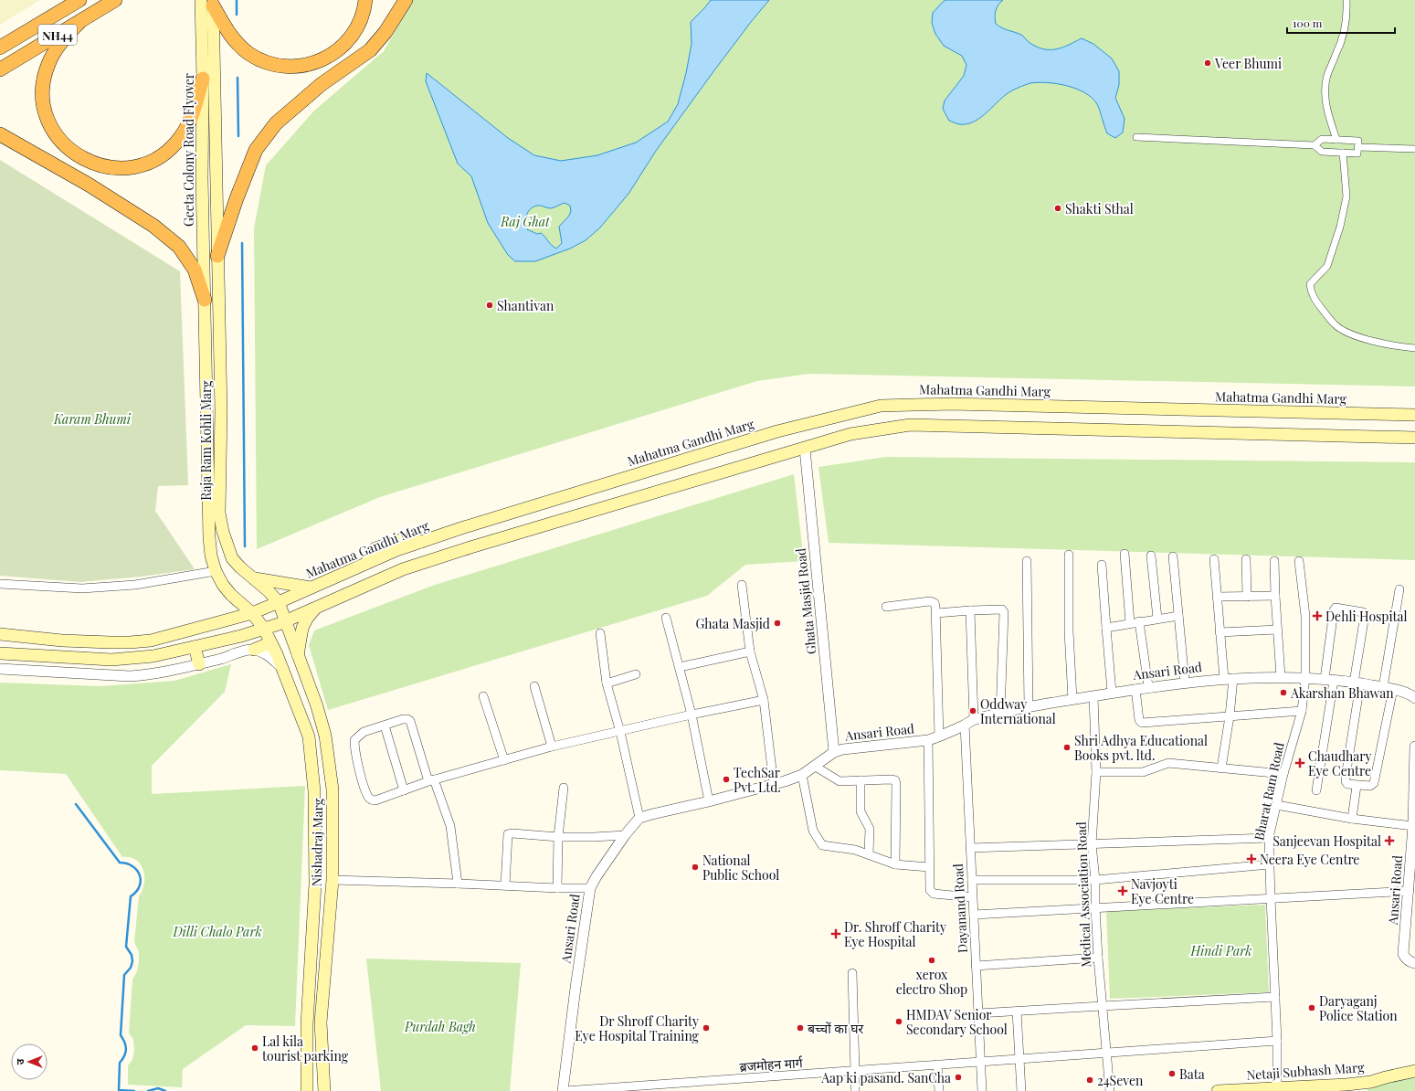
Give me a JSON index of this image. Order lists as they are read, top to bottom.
{
  "streets": {
    "highway": ["NH44"],
    "main road": [
      "Geeta Colony Road Flyover",
      "Mahatma Gandhi Marg",
      "Raja Ram Kohli Marg",
      "Nishadraj Marg",
      "Netaji Subhash Marg"
    ],
    "street": [
      "Ghata Masjid Road",
      "Ansari Road",
      "Bharat Ram Road",
      "Medical Association Road",
      "Dayanand Road",
      "ब्रजमोहन मार्ग"
    ]
  },
  "crossings": [
    ["Geeta Colony Road Flyover", "Raja Ram Kohli Marg"],
    ["Mahatma Gandhi Marg", "Raja Ram Kohli Marg"],
    ["Mahatma Gandhi Marg", "Nishadraj Marg"],
    ["Raja Ram Kohli Marg", "Nishadraj Marg"],
    ["Ghata Masjid Road", "Ansari Road"],
    ["Ansari Road", "Bharat Ram Road"],
    ["Ansari Road", "Medical Association Road"],
    ["Ansari Road", "Dayanand Road"],
    ["Ansari Road", "ब्रजमोहन मार्ग"],
    ["Bharat Ram Road", "ब्रजमोहन मार्ग"],
    ["Bharat Ram Road", "Netaji Subhash Marg"],
    ["Medical Association Road", "ब्रजमोहन मार्ग"],
    ["Dayanand Road", "ब्रजमोहन मार्ग"]
  ],
  "parks": [
    "Raj Ghat",
    "Karam Bhumi",
    "Dilli Chalo Park",
    "Hindi Park",
    "Purdah Bagh"
  ],
  "places": {
    "other": [
      "Veer Bhumi",
      "Shakti Sthal",
      "Shantivan",
      "Ghata Masjid",
      "Akarshan Bhawan",
      "Oddway International",
      "Shri Adhya Educational Books pvt. ltd.",
      "TechSar Pvt. Ltd.",
      "National Public School",
      "xerox electro Shop",
      "Daryaganj Police Station",
      "HMDAV Senior Secondary School",
      "Dr Shroff Charity Eye Hospital Training",
      "बच्चों का घर",
      "Lal kila tourist parking",
      "Bata",
      "Aap ki pasand. SanCha",
      "24Seven"
    ],
    "health": [
      "Dehli Hospital",
      "Chaudhary Eye Centre",
      "Sanjeevan Hospital",
      "Neera Eye Centre",
      "Navjoyti Eye Centre",
      "Dr. Shroff Charity Eye Hospital"
    ]
  },
  "scale_bar": "100 m",
  "north": "left"
}
